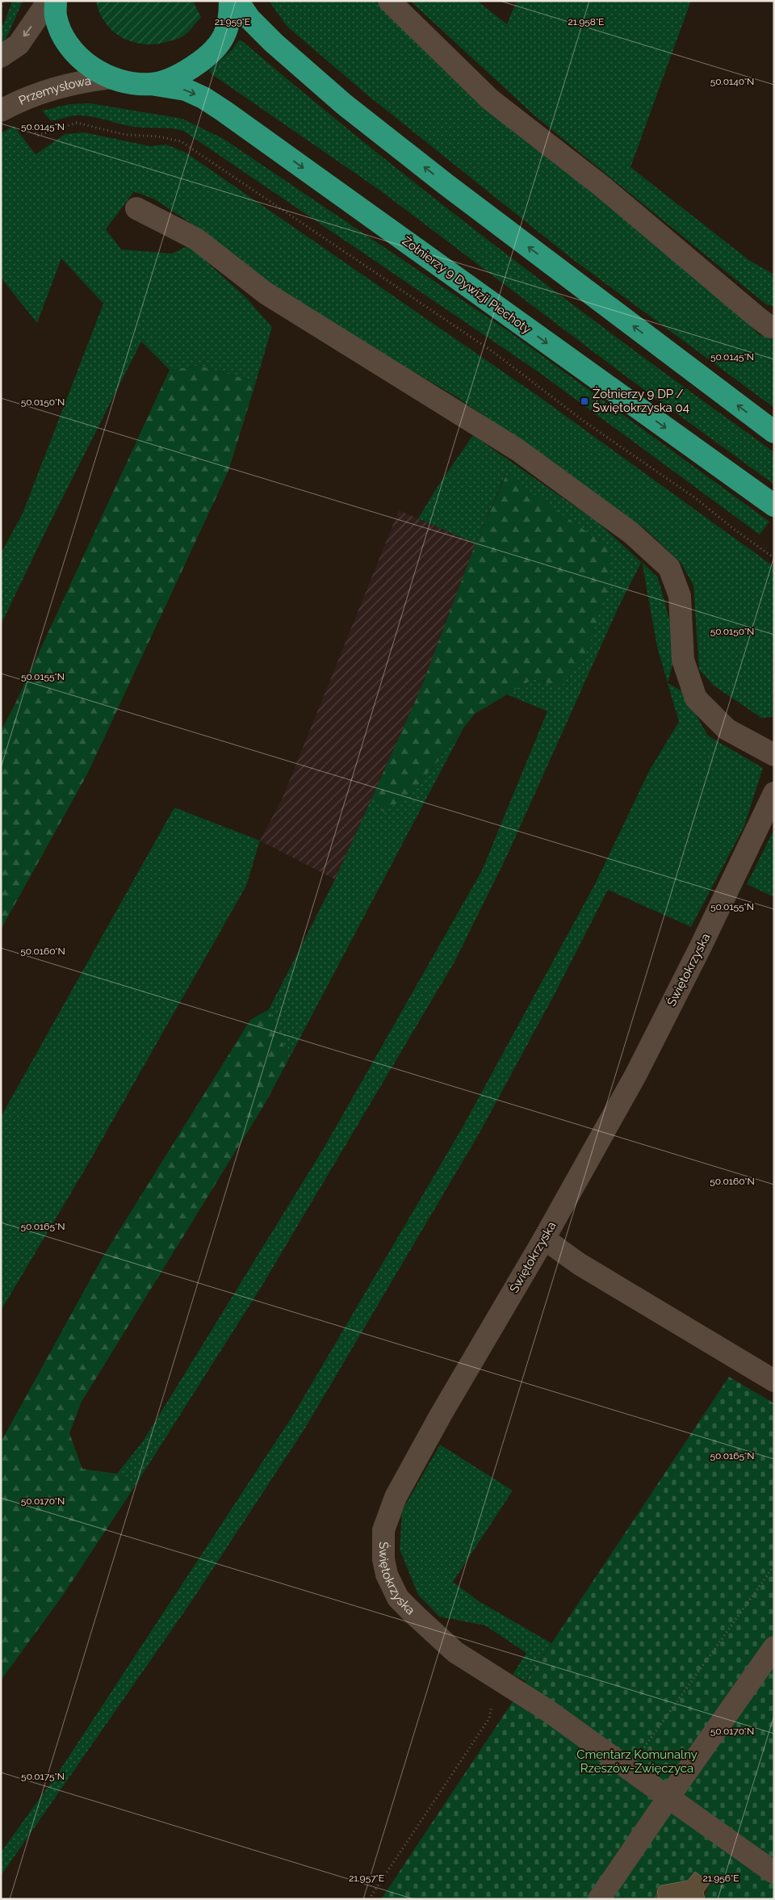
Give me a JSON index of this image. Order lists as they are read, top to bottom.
{
  "streets": {
    "highway": ["Żołnierzy 9 Dywizji Piechoty"],
    "street": ["Przemysłowa", "Świętokrzyska"]
  },
  "crossings": [
    ["Przemysłowa", "Żołnierzy 9 Dywizji Piechoty"]
  ],
  "parks": ["Cmentarz Komunalny Rzeszów-Zwięczyca"],
  "places": {
    "transit": ["Żołnierzy 9 DP / Świętokrzyska 04"]
  },
  "coordinates": [
    "21.959°E",
    "21.958°E",
    "50.0140°N",
    "50.0145°N",
    "50.0150°N",
    "50.0155°N",
    "50.0160°N",
    "50.0165°N",
    "50.0170°N",
    "50.0175°N",
    "21.957°E",
    "21.956°E"
  ]
}
